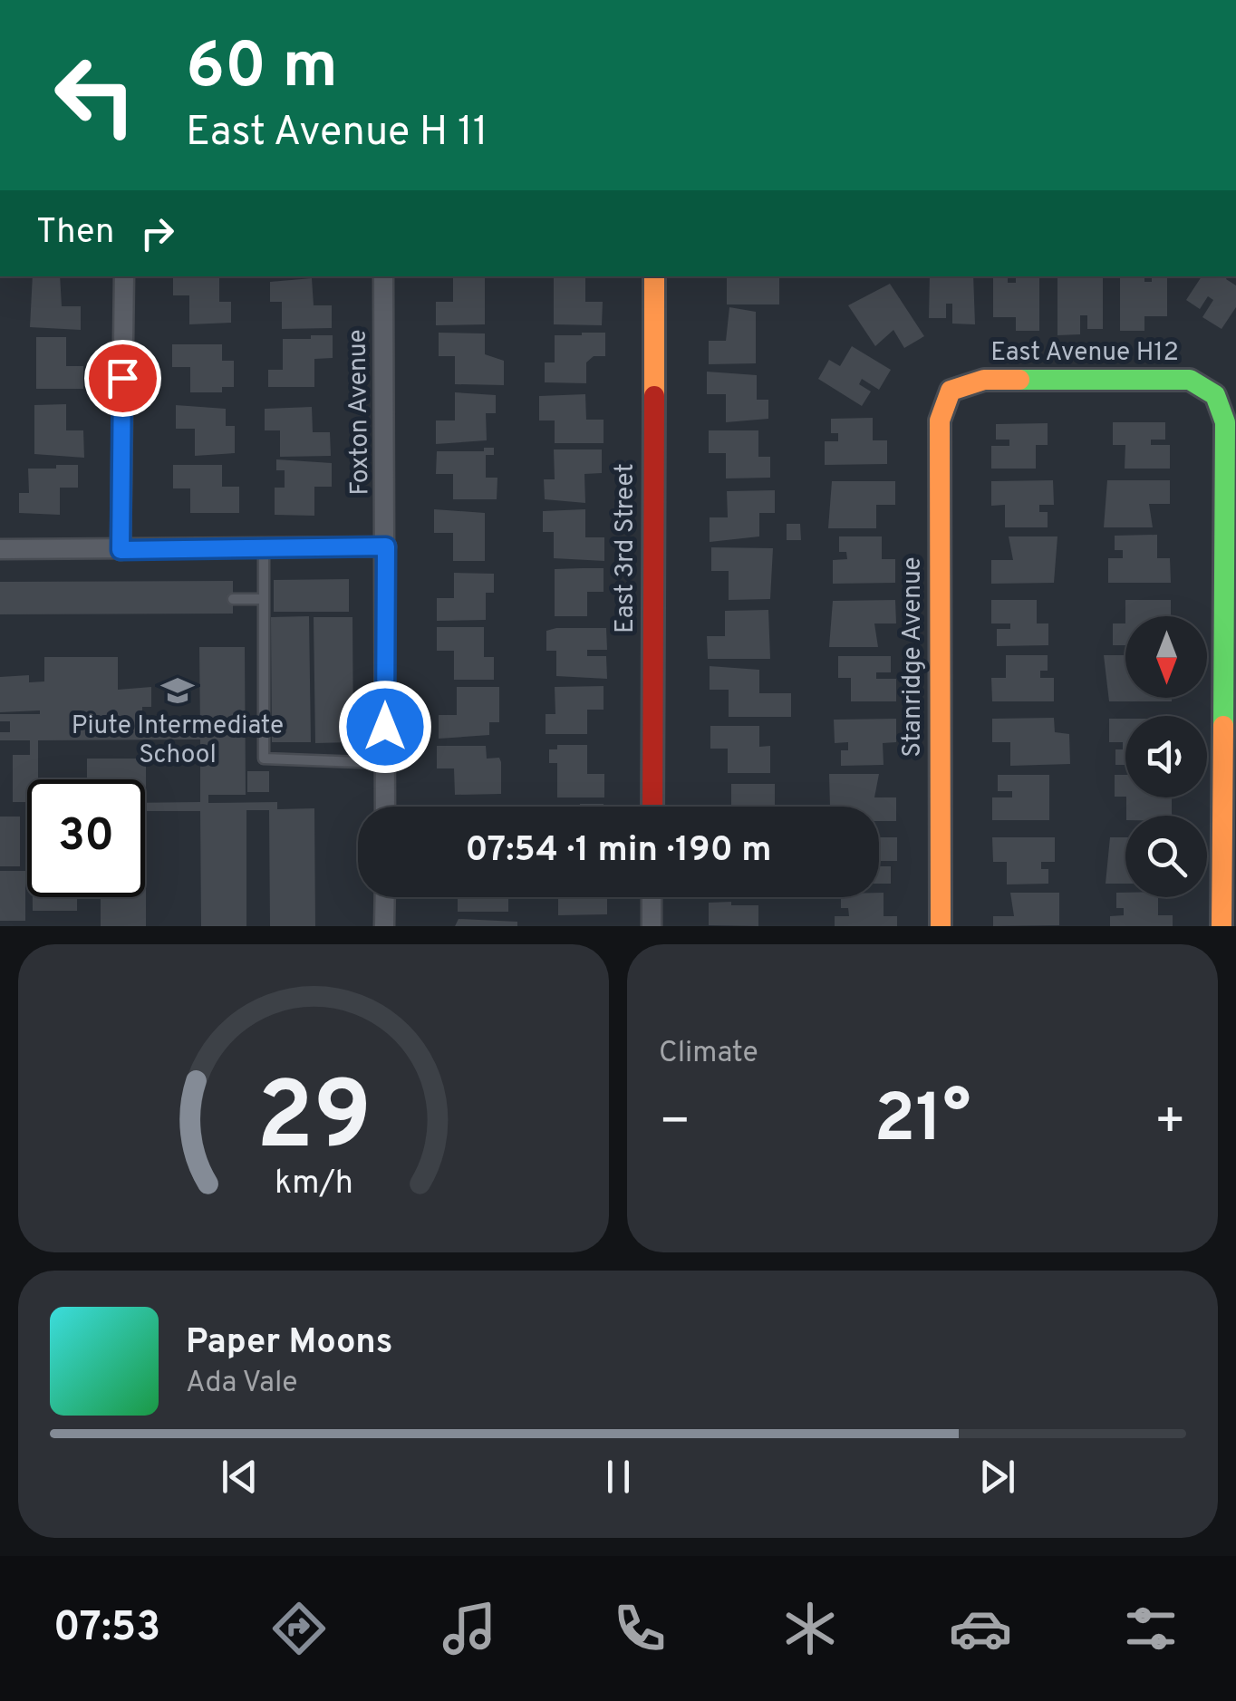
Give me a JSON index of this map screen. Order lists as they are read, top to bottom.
{
  "streets": {
    "street": [
      "East Avenue H12",
      "Foxton Avenue",
      "East 3rd Street",
      "Stanridge Avenue"
    ]
  },
  "crossings": [
    ["East Avenue H12", "Stanridge Avenue"]
  ],
  "places": {
    "school or university": ["Piute Intermediate School"]
  },
  "north": "bottom",
  "page": {
    "turn": ["60 m", "East Avenue H 11"],
    "then": "Then",
    "limit": "30",
    "trip": "07:54 · 1 min · 190 m",
    "tile": "Climate",
    "heat": ["−", "21°", "+"],
    "song": ["Paper Moons", "Ada Vale"],
    "tabs": "07:53",
    "gauge": ["29", "km/h"]
  }
}
